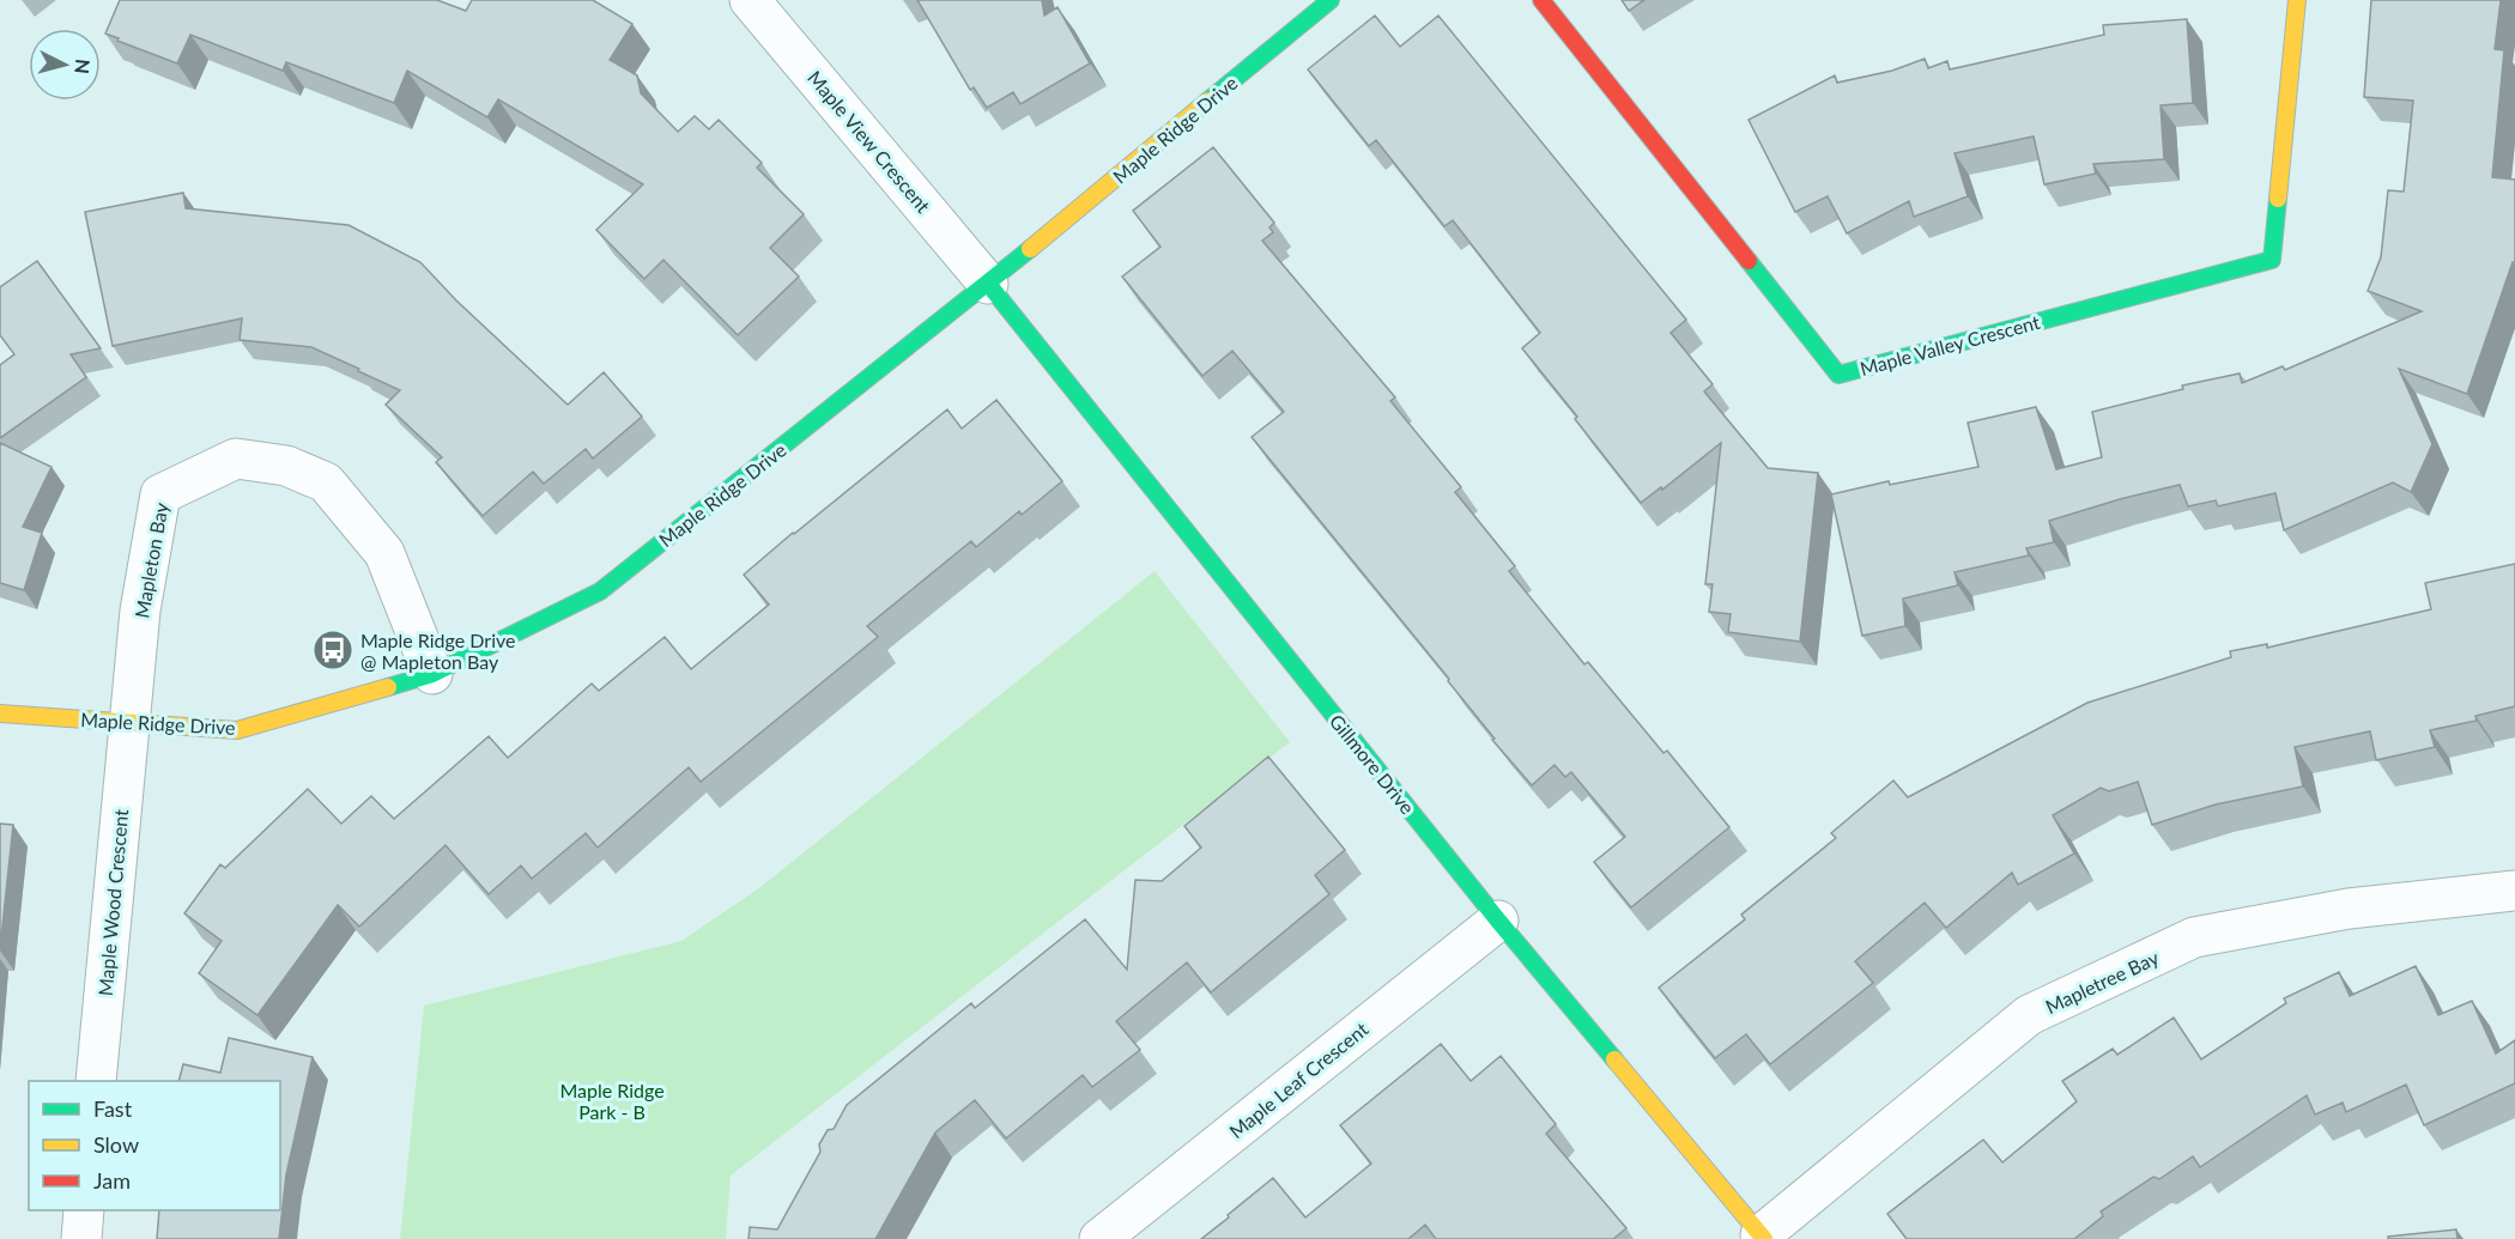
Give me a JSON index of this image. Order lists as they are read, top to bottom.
{
  "streets": {
    "street": [
      "Maple Ridge Drive",
      "Maple View Crescent",
      "Maple Valley Crescent",
      "Mapleton Bay",
      "Gillmore Drive",
      "Maple Wood Crescent",
      "Mapletree Bay",
      "Maple Leaf Crescent"
    ]
  },
  "crossings": [
    ["Maple Ridge Drive", "Maple View Crescent"],
    ["Maple Ridge Drive", "Mapleton Bay"],
    ["Maple Ridge Drive", "Gillmore Drive"],
    ["Maple Ridge Drive", "Maple Wood Crescent"],
    ["Maple View Crescent", "Gillmore Drive"],
    ["Mapleton Bay", "Maple Wood Crescent"],
    ["Gillmore Drive", "Mapletree Bay"],
    ["Gillmore Drive", "Maple Leaf Crescent"]
  ],
  "parks": ["Maple Ridge Park - B"],
  "places": {
    "bus stop": ["Maple Ridge Drive @ Mapleton Bay"]
  },
  "legend": ["Fast", "Slow", "Jam"],
  "north": "right"
}
